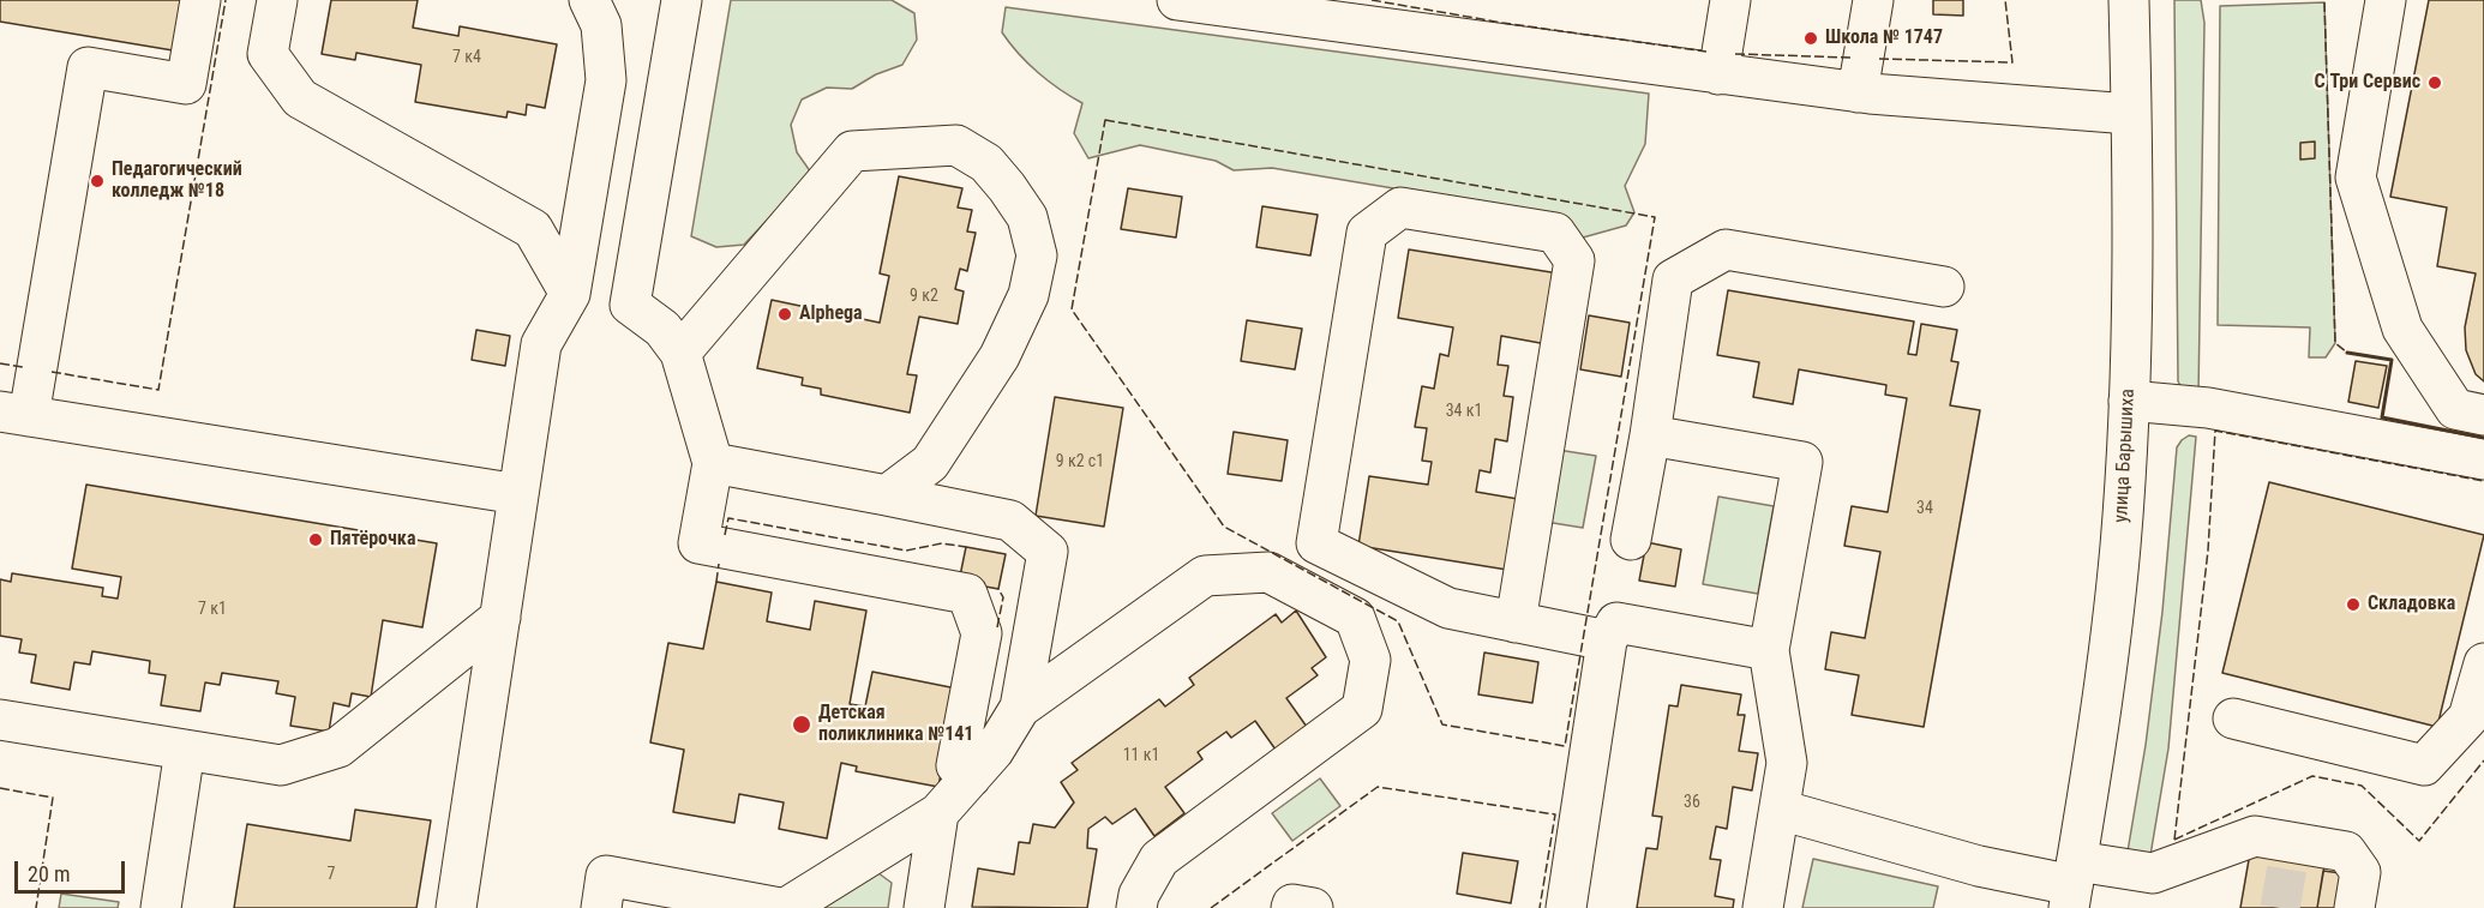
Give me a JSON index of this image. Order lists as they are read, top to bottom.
{
  "streets": {
    "main road": ["улица Барышиха"]
  },
  "places": [
    "Школа № 1747",
    "С Три Сервис",
    "Педагогический колледж №18",
    "Alphega",
    "Пятёрочка",
    "Складовка",
    "Детская поликлиника №141"
  ],
  "house_numbers": [
    "7 к4",
    "9 к2",
    "34 к1",
    "9 к2 с1",
    "34",
    "7 к1",
    "11 к1",
    "36",
    "7"
  ],
  "scale_bar": "20 m"
}
